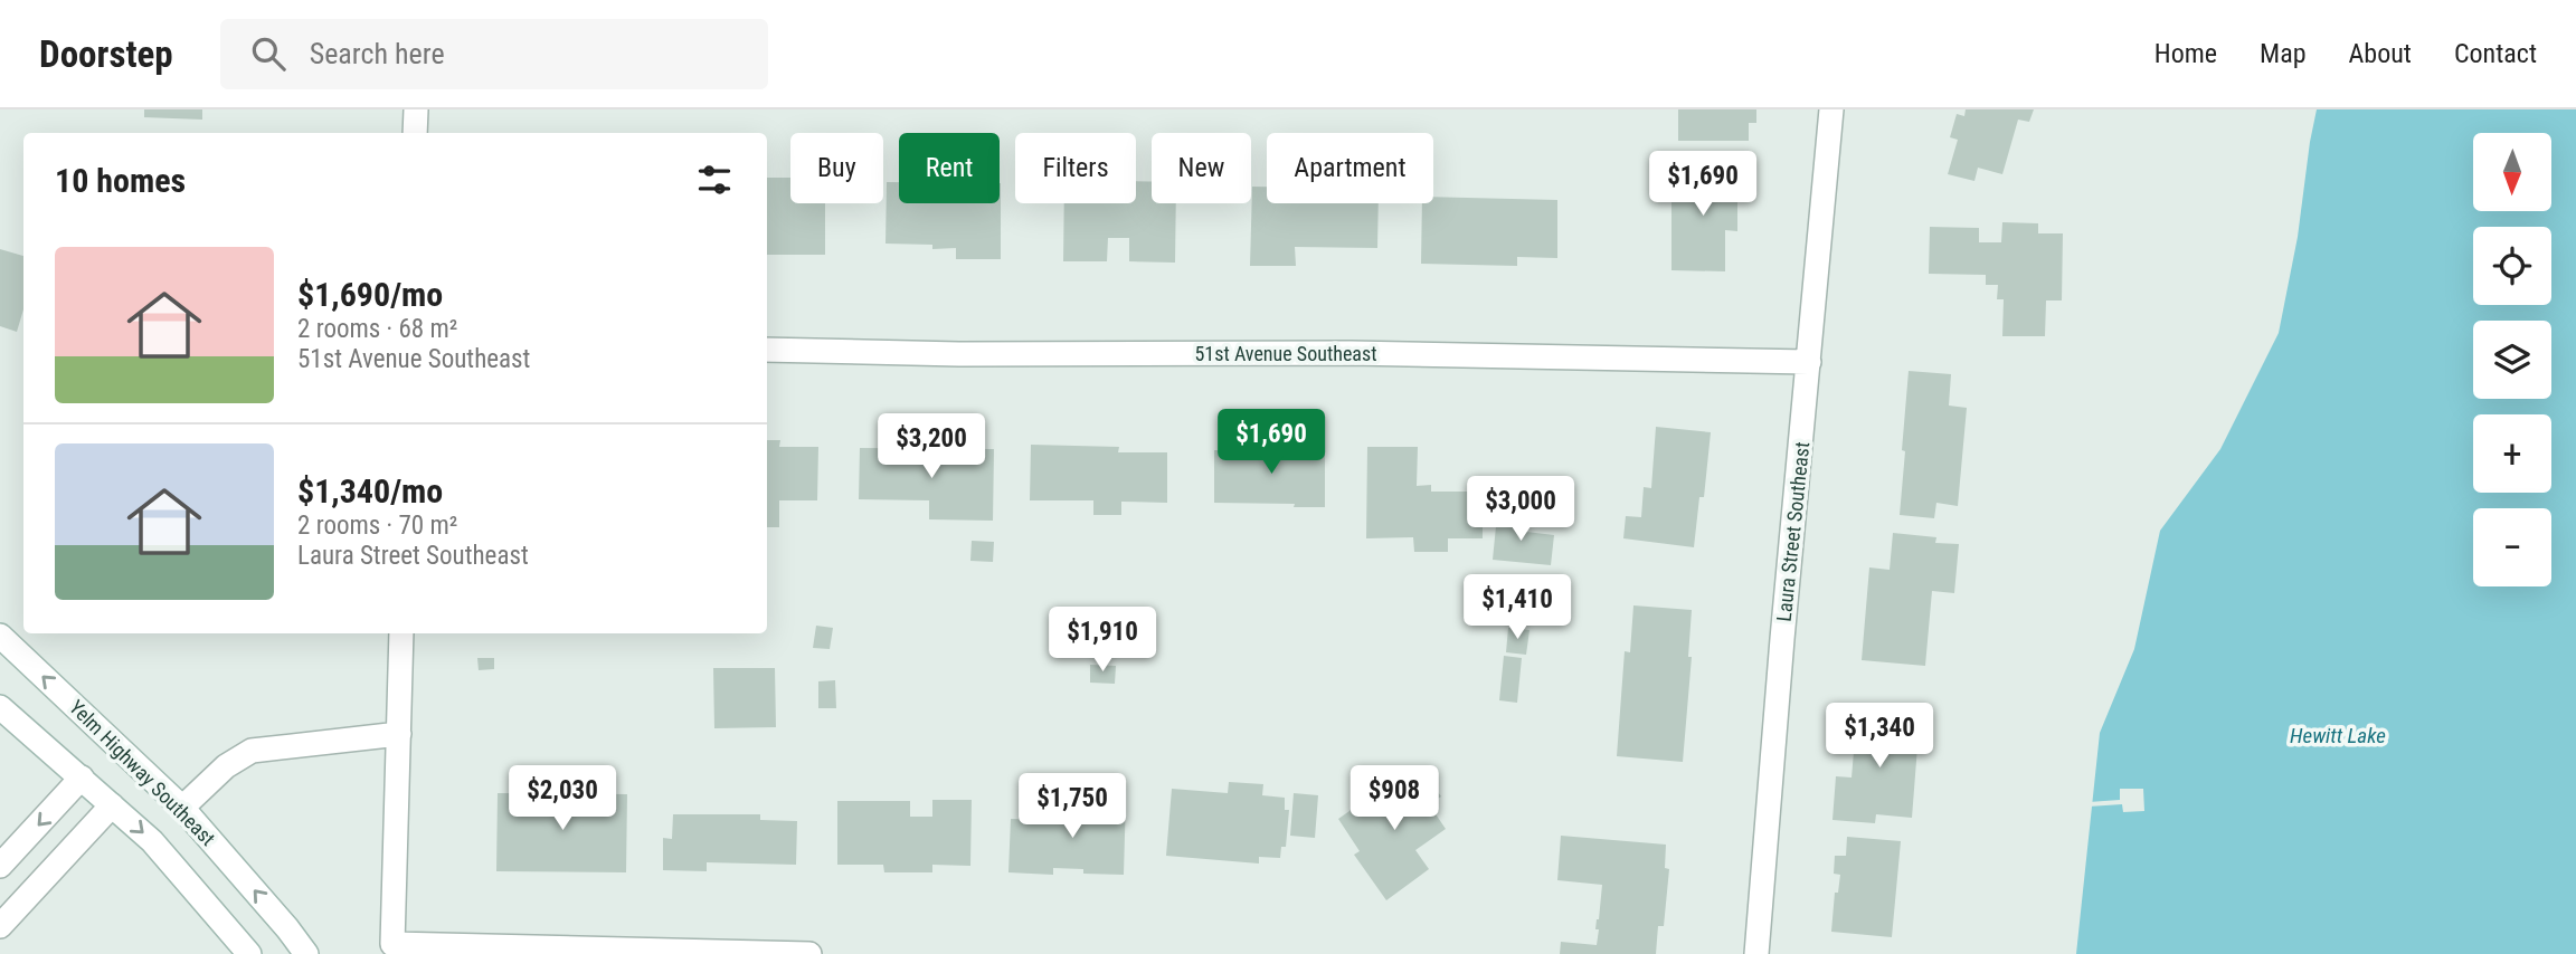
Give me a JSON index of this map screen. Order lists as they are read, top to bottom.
{
  "streets": {
    "street": ["51st Avenue Southeast", "Laura Street Southeast", "Yelm Highway Southeast"]
  },
  "crossings": [
    ["51st Avenue Southeast", "Laura Street Southeast"]
  ],
  "water": ["Hewitt Lake"],
  "north": "bottom",
  "page": {
    "header": "Doorstep",
    "search": "Search here",
    "nav": [
      "Home",
      "Map",
      "About",
      "Contact"
    ],
    "map_buttons": ["+", "−"],
    "chip": [
      "Buy",
      "Rent",
      "Filters",
      "New",
      "Apartment"
    ],
    "heading": "10 homes",
    "price": [
      "$1,690",
      "$1,690",
      "$3,200",
      "$3,000",
      "$1,410",
      "$1,910",
      "$1,340",
      "$2,030",
      "$908",
      "$1,750"
    ],
    "list": [
      {
        "name": "$1,690/mo",
        "note": "2 rooms · 68 m² · 51st Avenue Southeast"
      },
      {
        "name": "$1,340/mo",
        "note": "2 rooms · 70 m² · Laura Street Southeast"
      }
    ]
  }
}
